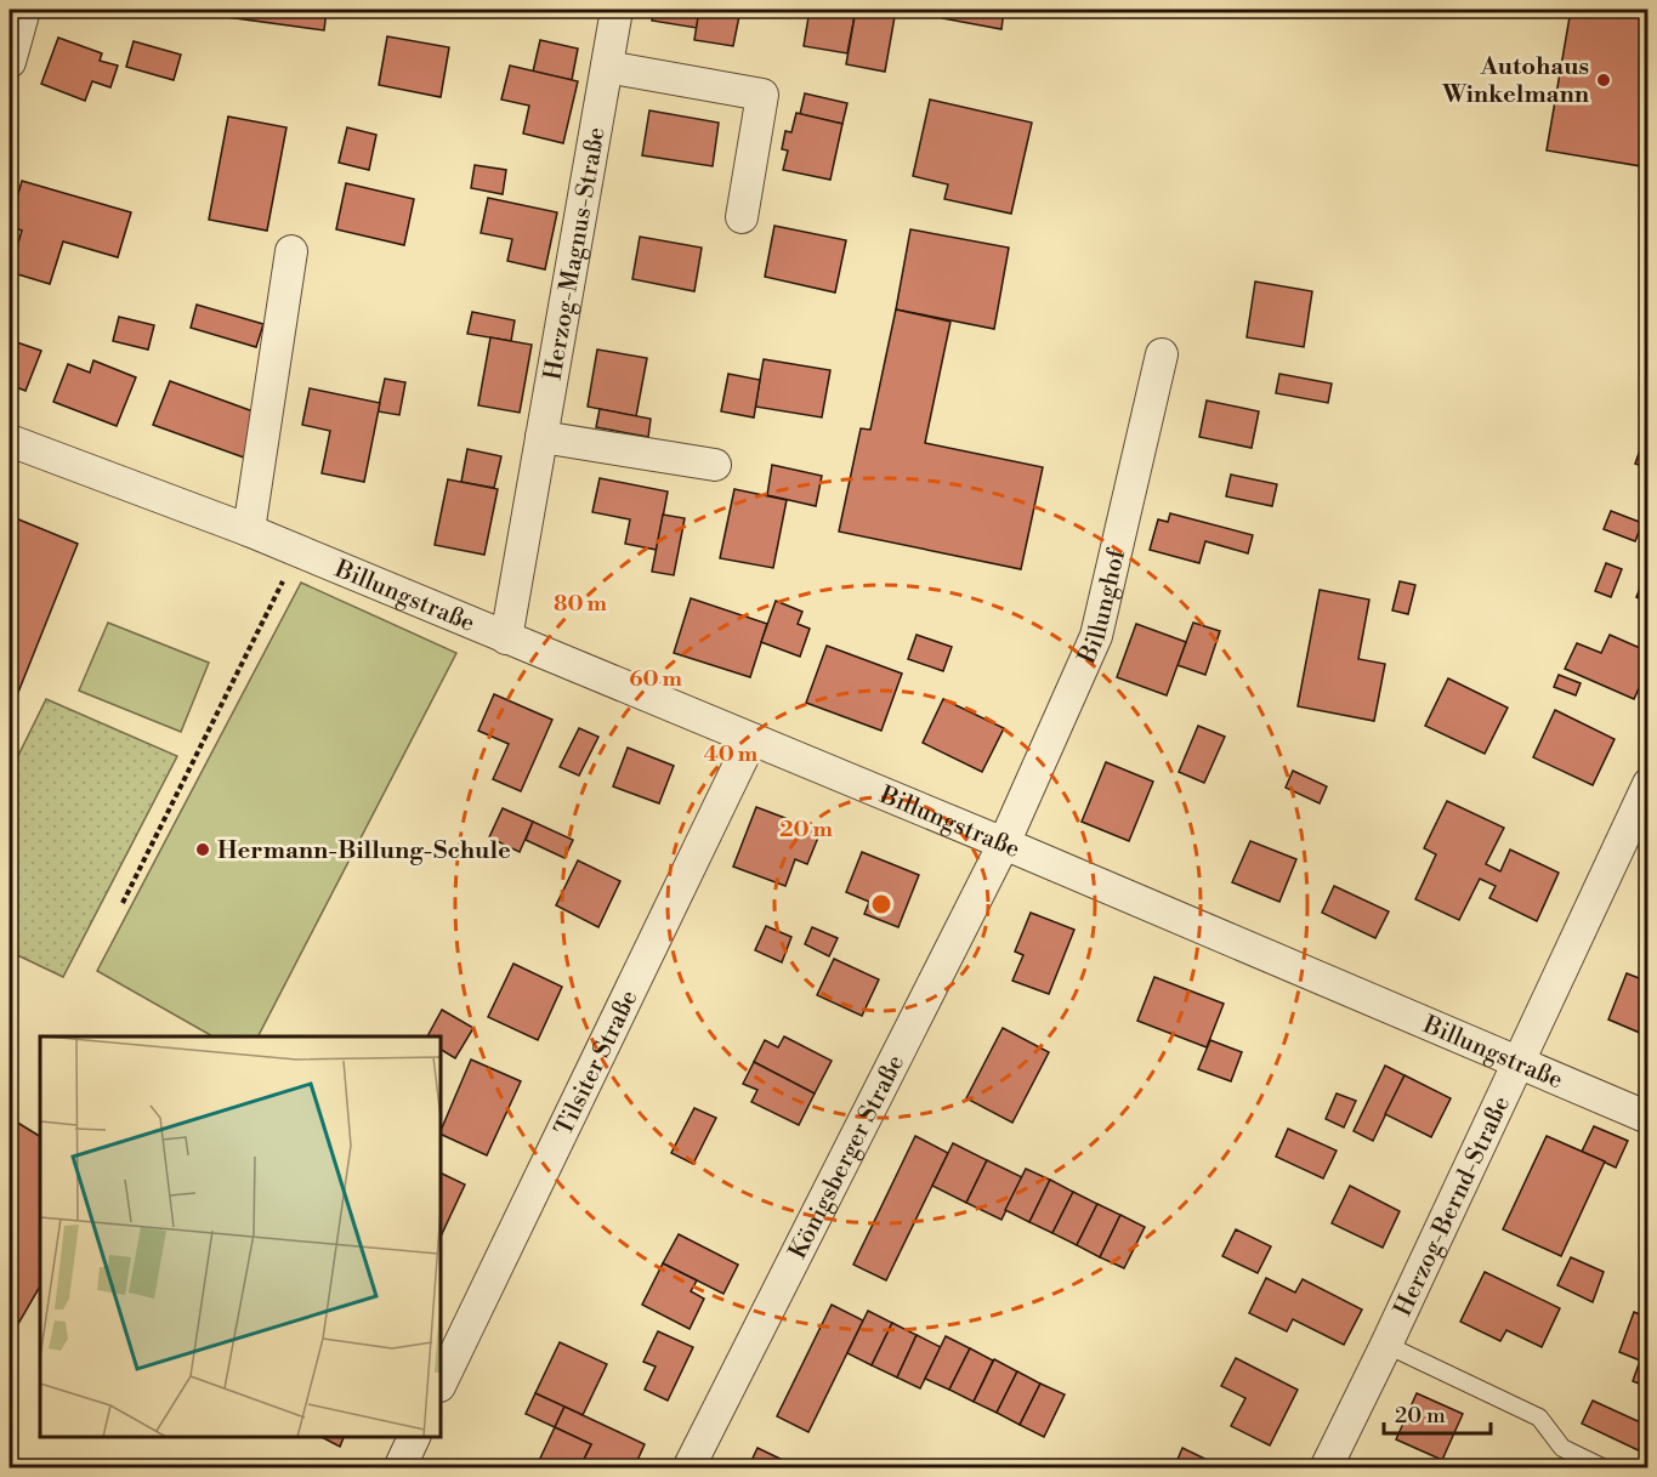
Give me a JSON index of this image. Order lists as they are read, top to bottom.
{
  "streets": {
    "street": [
      "Herzog-Magnus-Straße",
      "Billungstraße",
      "Billunghof",
      "Tilsiter Straße",
      "Königsberger Straße",
      "Herzog-Bernd-Straße"
    ]
  },
  "crossings": [
    ["Herzog-Magnus-Straße", "Billungstraße"],
    ["Billungstraße", "Billunghof"],
    ["Billungstraße", "Tilsiter Straße"],
    ["Billungstraße", "Königsberger Straße"],
    ["Billungstraße", "Herzog-Bernd-Straße"],
    ["Billunghof", "Königsberger Straße"]
  ],
  "places": ["Autohaus Winkelmann", "Hermann-Billung-Schule"],
  "scale_bar": "20 m",
  "rings": [
    "80 m",
    "60 m",
    "40 m",
    "20 m"
  ]
}
